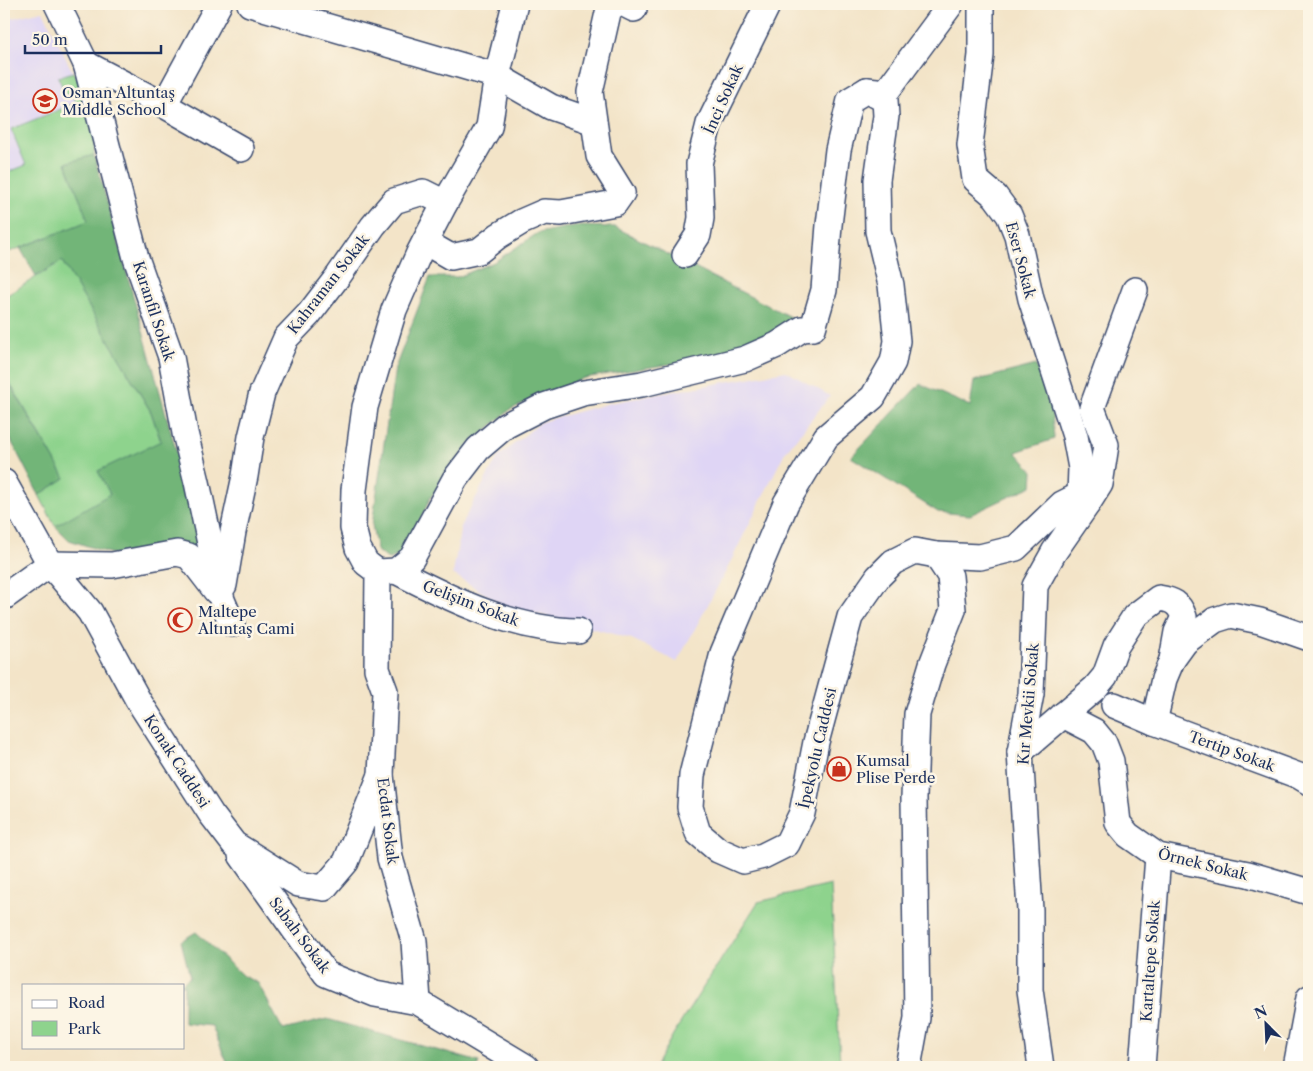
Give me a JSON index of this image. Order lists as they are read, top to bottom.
{
  "streets": {
    "street": [
      "İnci Sokak",
      "Eser Sokak",
      "Kahraman Sokak",
      "Karanfil Sokak",
      "Gelişim Sokak",
      "Kır Mevkii Sokak",
      "İpekyolu Caddesi",
      "Tertip Sokak",
      "Konak Caddesi",
      "Ecdat Sokak",
      "Örnek Sokak",
      "Sabah Sokak",
      "Kartaltepe Sokak"
    ]
  },
  "crossings": [
    ["Eser Sokak", "Kır Mevkii Sokak"],
    ["Kahraman Sokak", "Karanfil Sokak"],
    ["Kahraman Sokak", "Gelişim Sokak"],
    ["Gelişim Sokak", "Ecdat Sokak"],
    ["Konak Caddesi", "Ecdat Sokak"],
    ["Konak Caddesi", "Sabah Sokak"],
    ["Ecdat Sokak", "Sabah Sokak"],
    ["Örnek Sokak", "Kartaltepe Sokak"]
  ],
  "places": {
    "school or university": ["Osman Altuntaş Middle School"],
    "mosque": ["Maltepe Altıntaş Cami"],
    "shop": ["Kumsal Plise Perde"]
  },
  "legend": ["Road", "Park"],
  "scale_bar": "50 m",
  "north": "top left"
}
